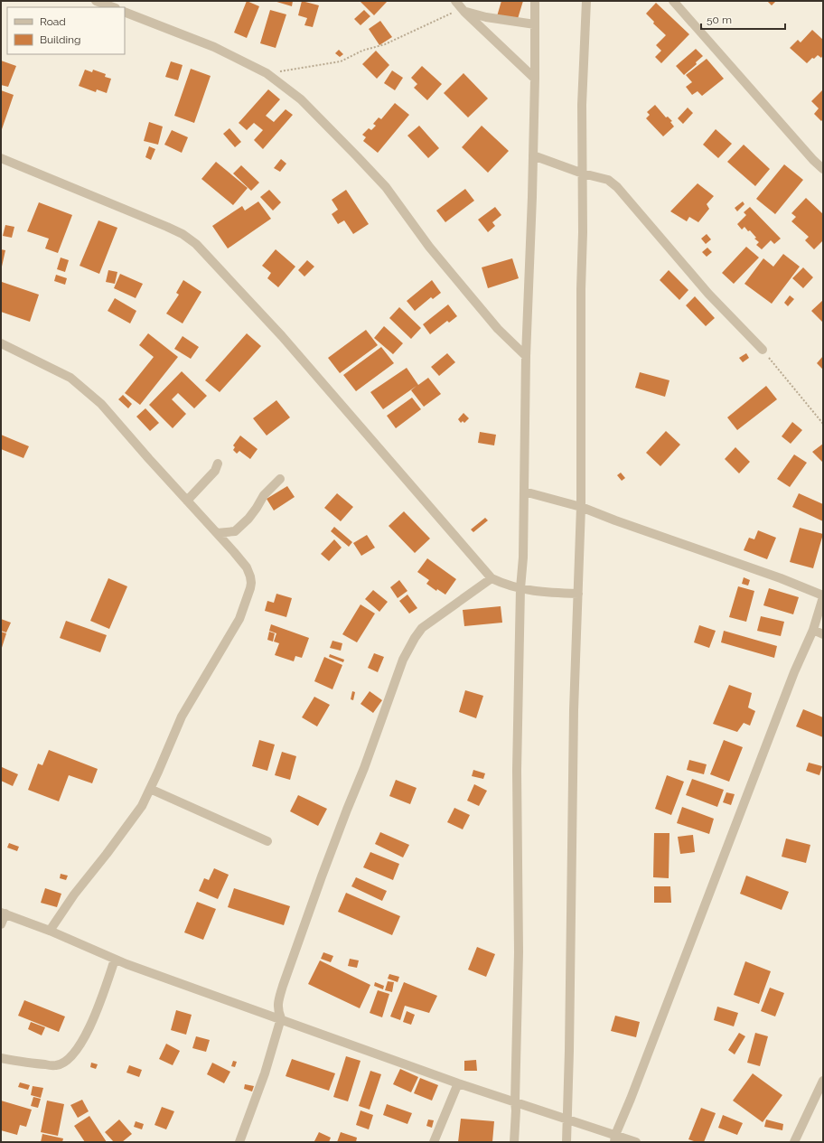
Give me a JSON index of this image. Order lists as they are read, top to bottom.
{
  "legend": ["Road", "Building"],
  "scale_bar": "50 m"
}
